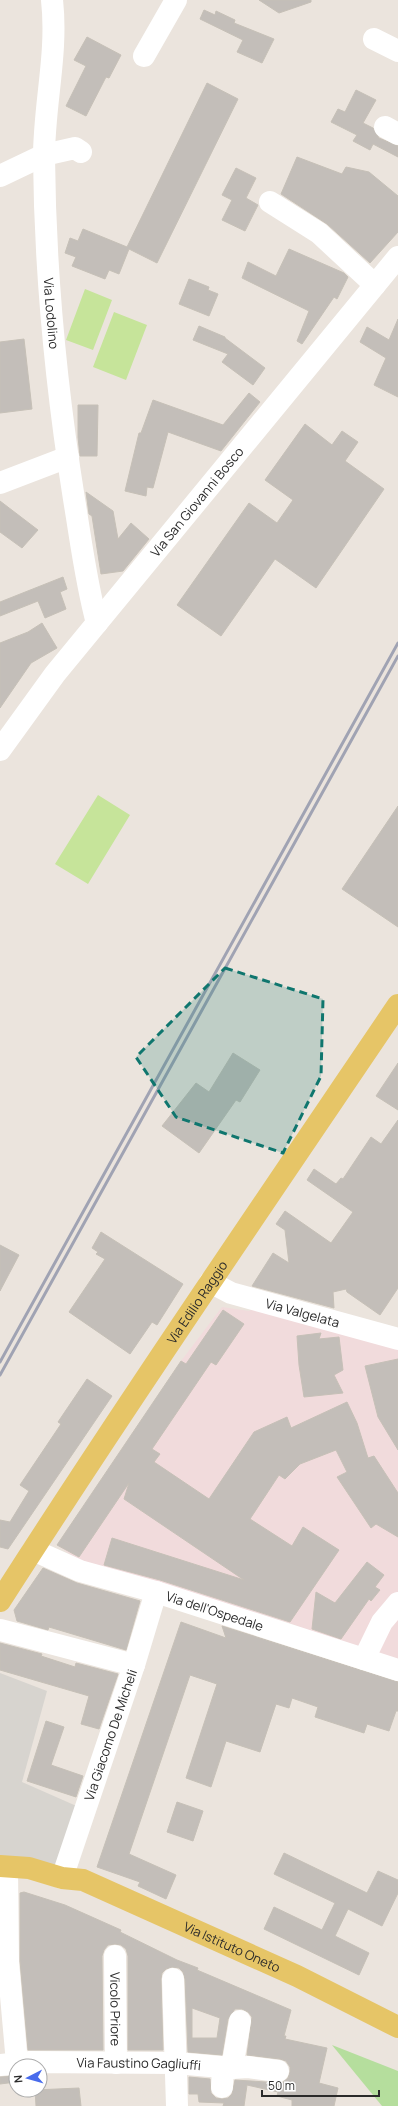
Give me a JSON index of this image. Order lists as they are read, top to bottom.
{
  "streets": {
    "main road": ["Via Edilio Raggio", "Via Istituto Oneto"],
    "street": [
      "Via Lodolino",
      "Via San Giovanni Bosco",
      "Via Valgelata",
      "Via dell'Ospedale",
      "Via Giacomo De Micheli",
      "Vicolo Priore",
      "Via Faustino Gagliuffi"
    ]
  },
  "crossings": [
    ["Via Lodolino", "Via San Giovanni Bosco"],
    ["Via Edilio Raggio", "Via Valgelata"],
    ["Via Edilio Raggio", "Via dell'Ospedale"],
    ["Via dell'Ospedale", "Via Giacomo De Micheli"],
    ["Via Giacomo De Micheli", "Via Istituto Oneto"],
    ["Vicolo Priore", "Via Faustino Gagliuffi"]
  ],
  "scale_bar": "50 m",
  "north": "left"
}
